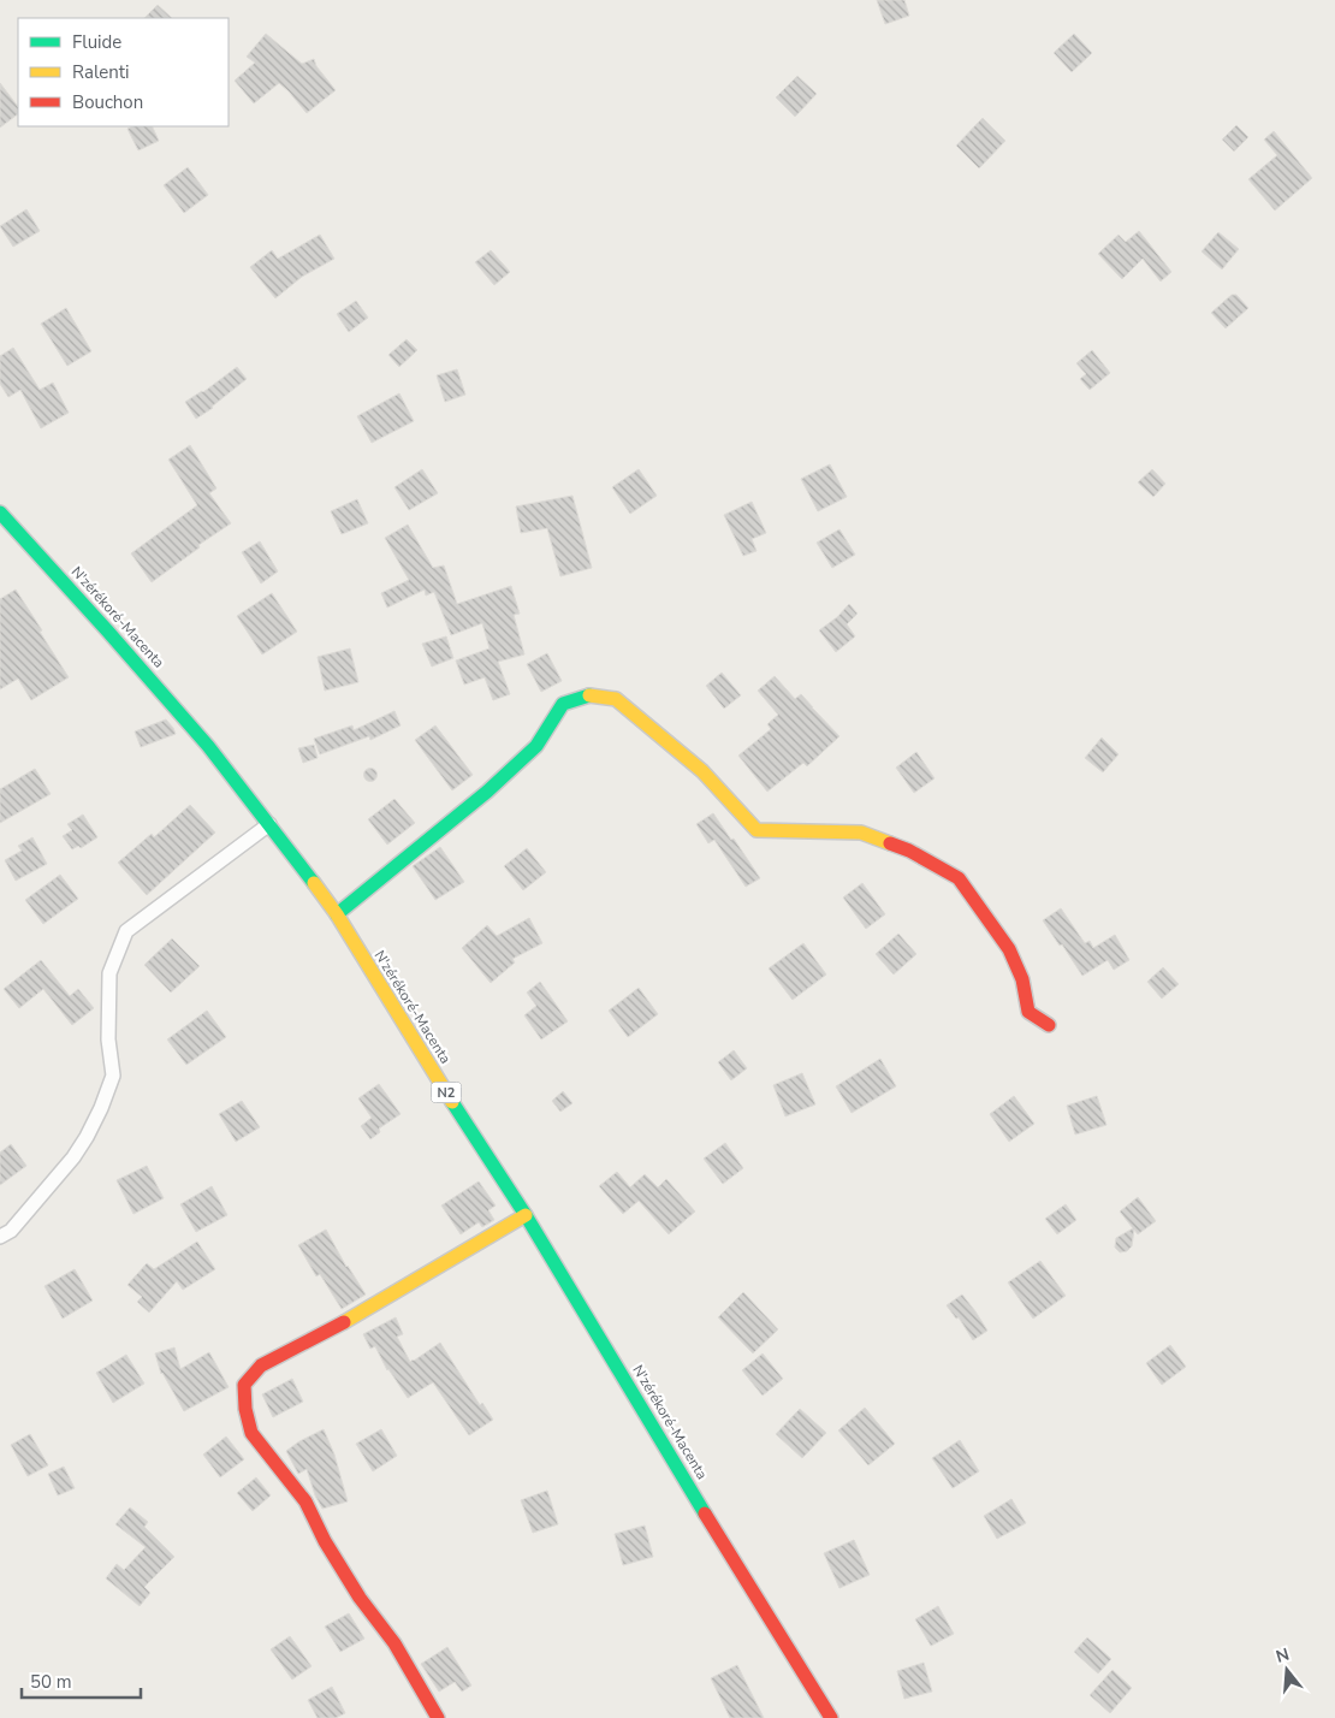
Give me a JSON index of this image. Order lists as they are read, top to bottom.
{
  "streets": {
    "main road": ["N'zérékoré-Macenta", "N2"]
  },
  "legend": ["Fluide", "Ralenti", "Bouchon"],
  "scale_bar": "50 m",
  "north": "top"
}
